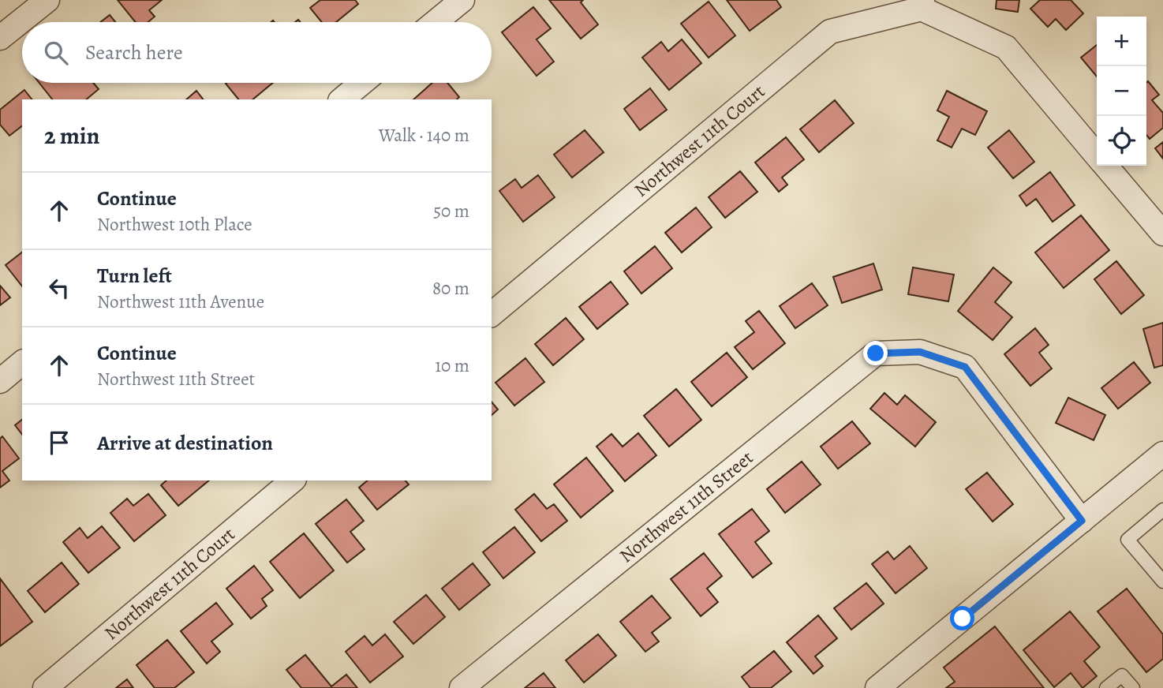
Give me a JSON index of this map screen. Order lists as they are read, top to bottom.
{
  "streets": {
    "street": ["Northwest 11th Court", "Northwest 11th Street"]
  },
  "page": {
    "map_buttons": ["+", "−"],
    "search": "Search here",
    "heading": ["2 min", "Walk · 140 m"],
    "list": [
      ["Continue", "Northwest 10th Place", "50 m"],
      ["Turn left", "Northwest 11th Avenue", "80 m"],
      ["Continue", "Northwest 11th Street", "10 m"],
      "Arrive at destination"
    ]
  }
}
